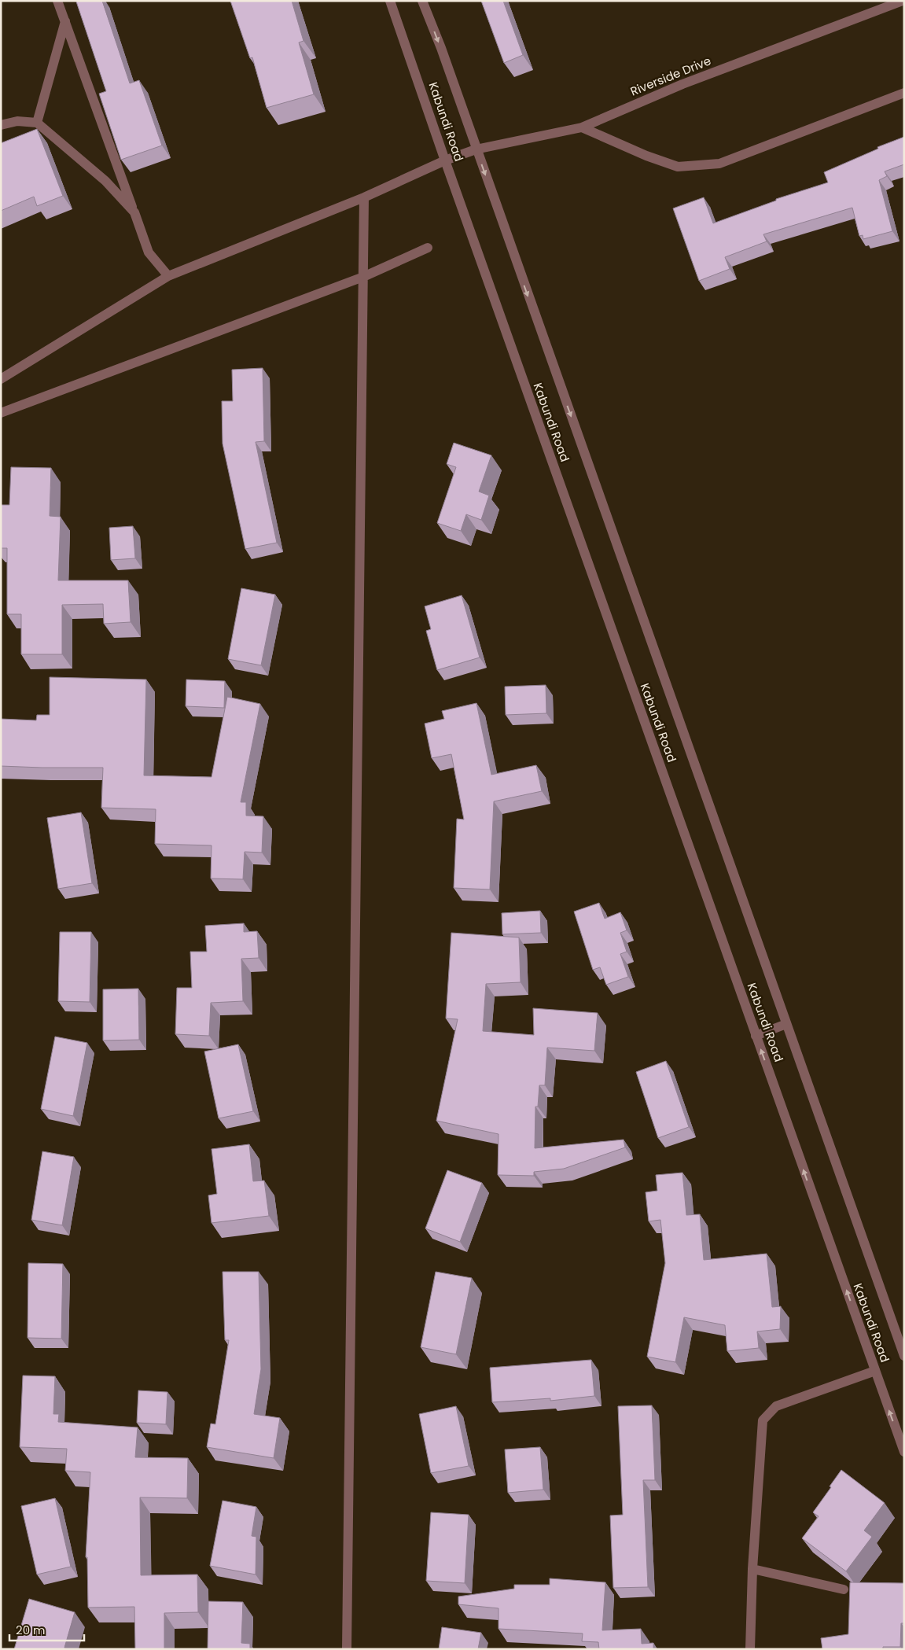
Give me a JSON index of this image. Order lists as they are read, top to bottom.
{
  "streets": {
    "street": ["Riverside Drive", "Kabundi Road"]
  },
  "crossings": [
    ["Riverside Drive", "Kabundi Road"]
  ],
  "scale_bar": "20 m"
}
